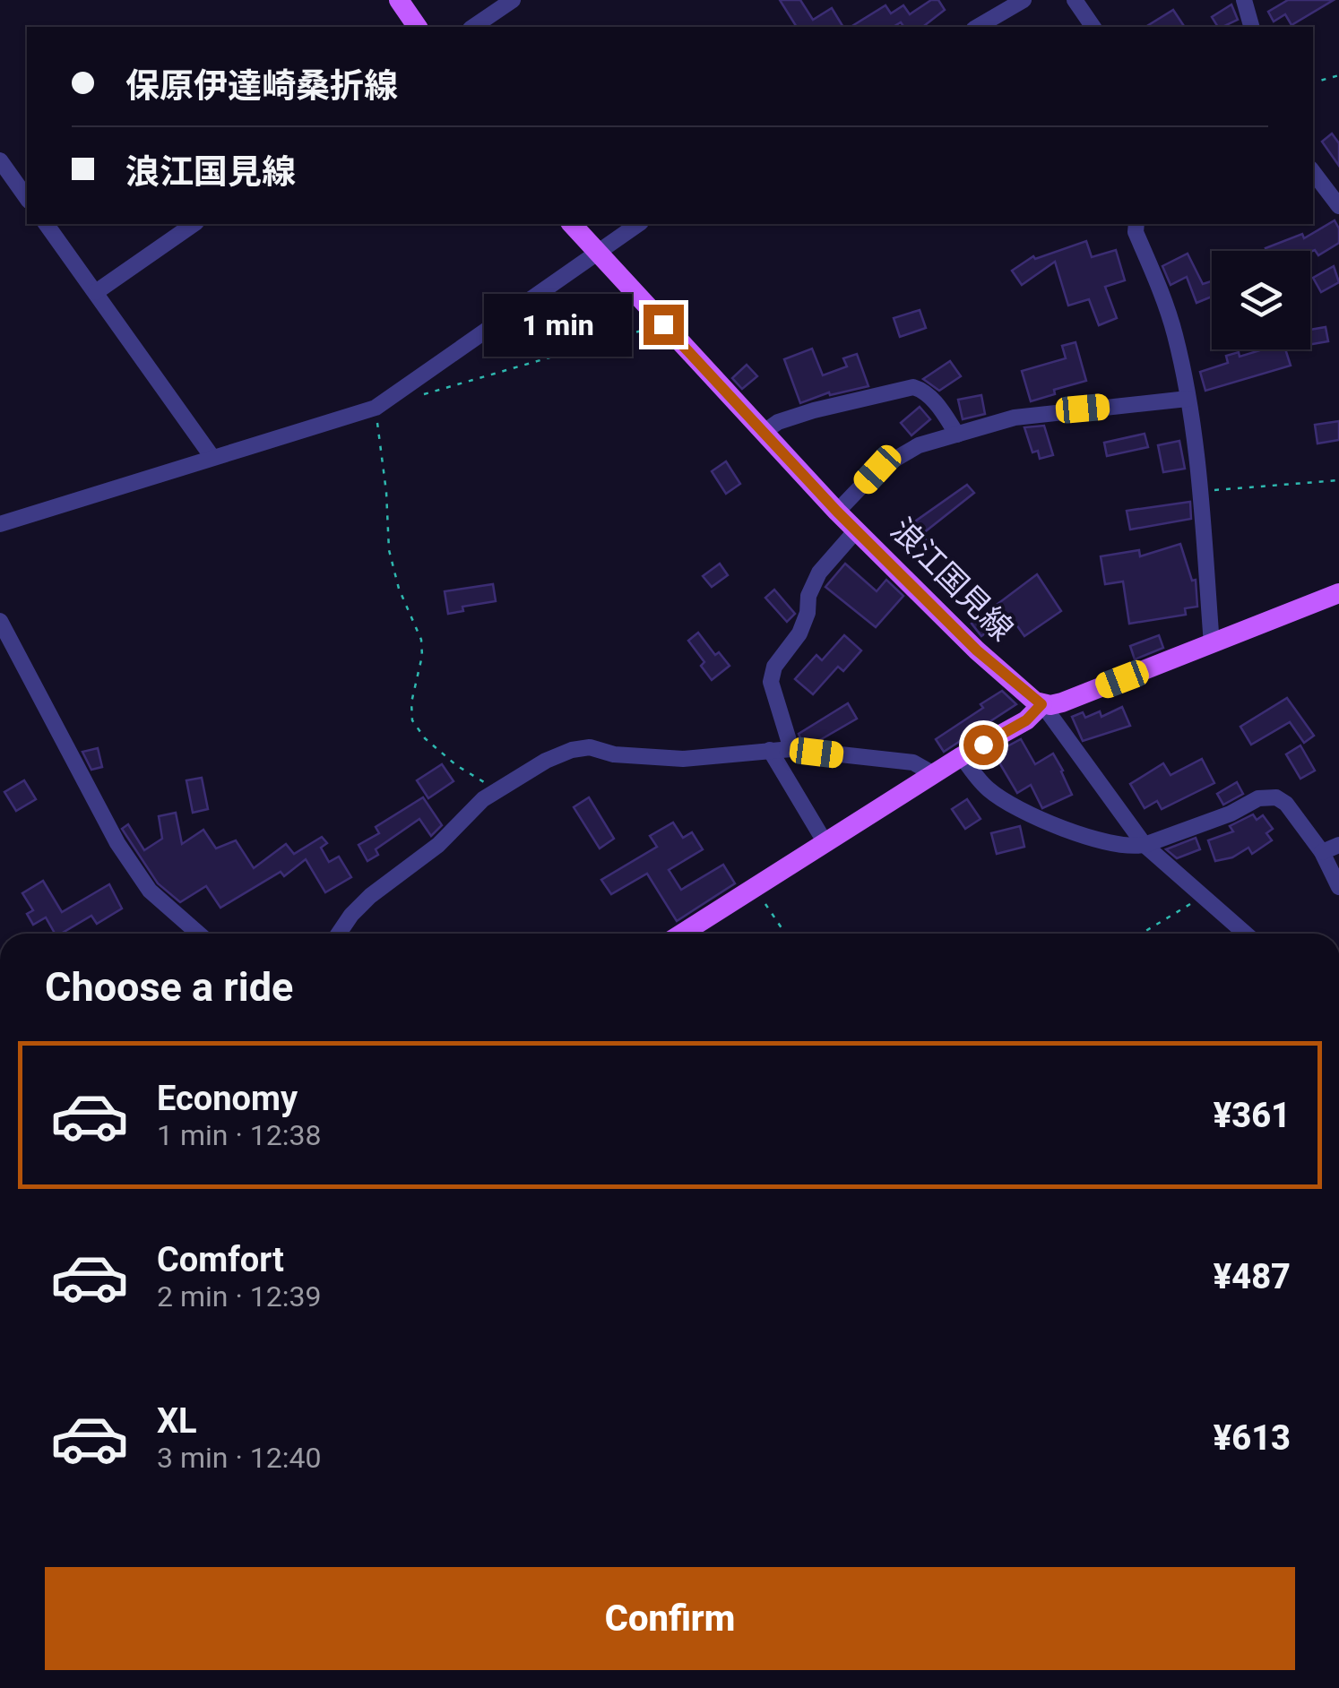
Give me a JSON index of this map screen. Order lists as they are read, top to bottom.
{
  "streets": {
    "main road": ["浪江国見線"]
  },
  "page": {
    "banner": ["保原伊達崎桑折線", "浪江国見線"],
    "bubble": "1 min",
    "heading": "Choose a ride",
    "list": [
      {
        "name": "Economy",
        "note": "1 min · 12:38",
        "value": "¥361"
      },
      {
        "name": "Comfort",
        "note": "2 min · 12:39",
        "value": "¥487"
      },
      {
        "name": "XL",
        "note": "3 min · 12:40",
        "value": "¥613"
      }
    ],
    "buttons": "Confirm"
  }
}
